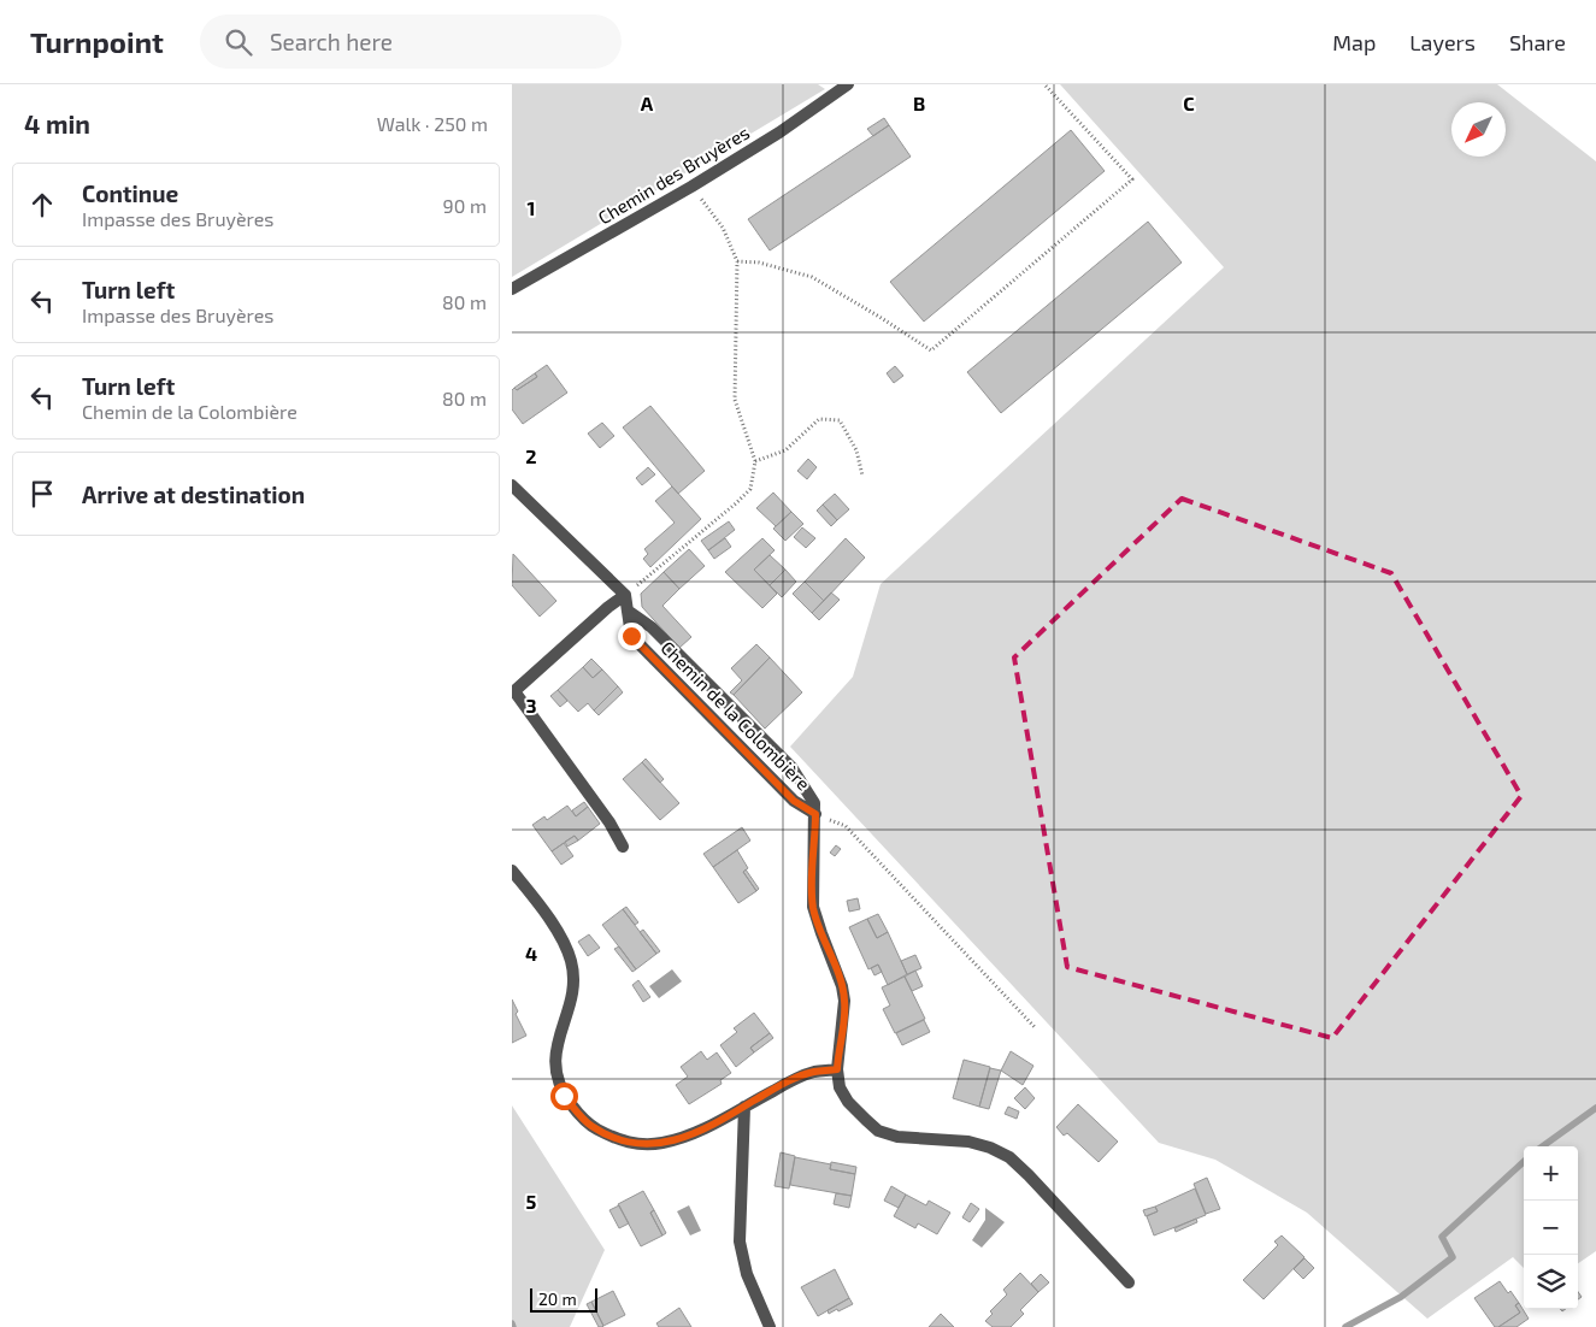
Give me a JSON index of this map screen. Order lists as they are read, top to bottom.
{
  "streets": {
    "street": ["Chemin des Bruyères", "Chemin de la Colombière"]
  },
  "scale_bar": "20 m",
  "north": "bottom left",
  "page": {
    "header": "Turnpoint",
    "search": "Search here",
    "nav": ["Map", "Layers", "Share"],
    "heading": ["4 min", "Walk · 250 m"],
    "list": [
      ["Continue", "Impasse des Bruyères", "90 m"],
      ["Turn left", "Impasse des Bruyères", "80 m"],
      ["Turn left", "Chemin de la Colombière", "80 m"],
      "Arrive at destination"
    ],
    "map_buttons": ["+", "−"],
    "scale": "20 m"
  },
  "grid": {
    "columns": ["A", "B", "C"],
    "rows": [
      "1",
      "2",
      "3",
      "4",
      "5"
    ]
  }
}
